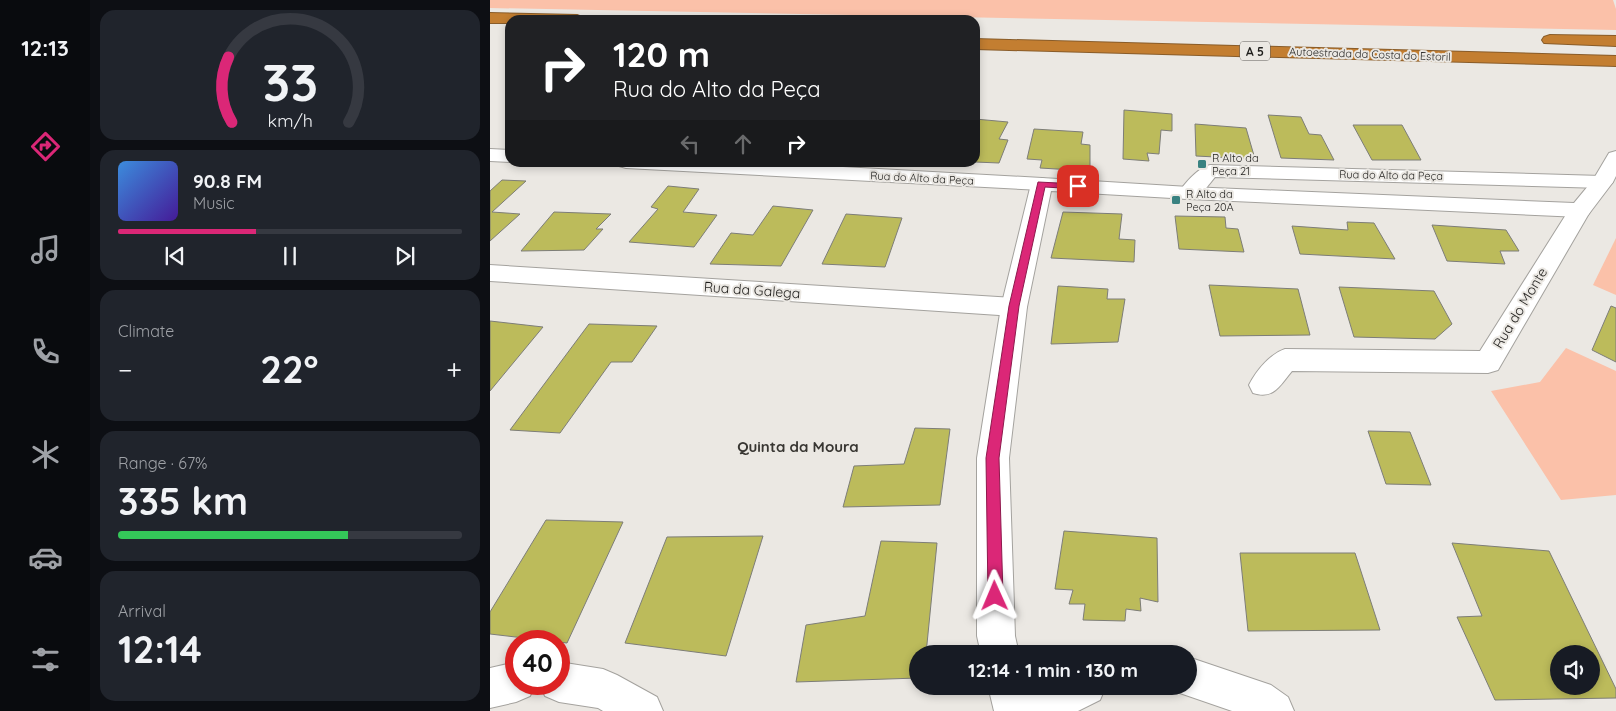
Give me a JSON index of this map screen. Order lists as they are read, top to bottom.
{
  "streets": {
    "highway": ["A 5", "Autoestrada da Costa do Estoril"],
    "street": ["Rua do Alto da Peça", "Rua da Galega", "Rua do Monte"]
  },
  "crossings": [
    ["Rua do Alto da Peça", "Rua do Monte"]
  ],
  "districts": ["Quinta da Moura"],
  "places": {
    "transit": ["R Alto da Peça 21", "R Alto da Peça 20A"]
  },
  "page": {
    "tabs": "12:13",
    "turn": ["120 m", "Rua do Alto da Peça"],
    "song": ["90.8 FM", "Music"],
    "tile": [
      "Climate",
      ["Range · 67%", "335 km"],
      ["Arrival", "12:14"]
    ],
    "heat": ["−", "22°", "+"],
    "limit": "40",
    "trip": "12:14 · 1 min · 130 m",
    "gauge": ["33", "km/h"]
  }
}
